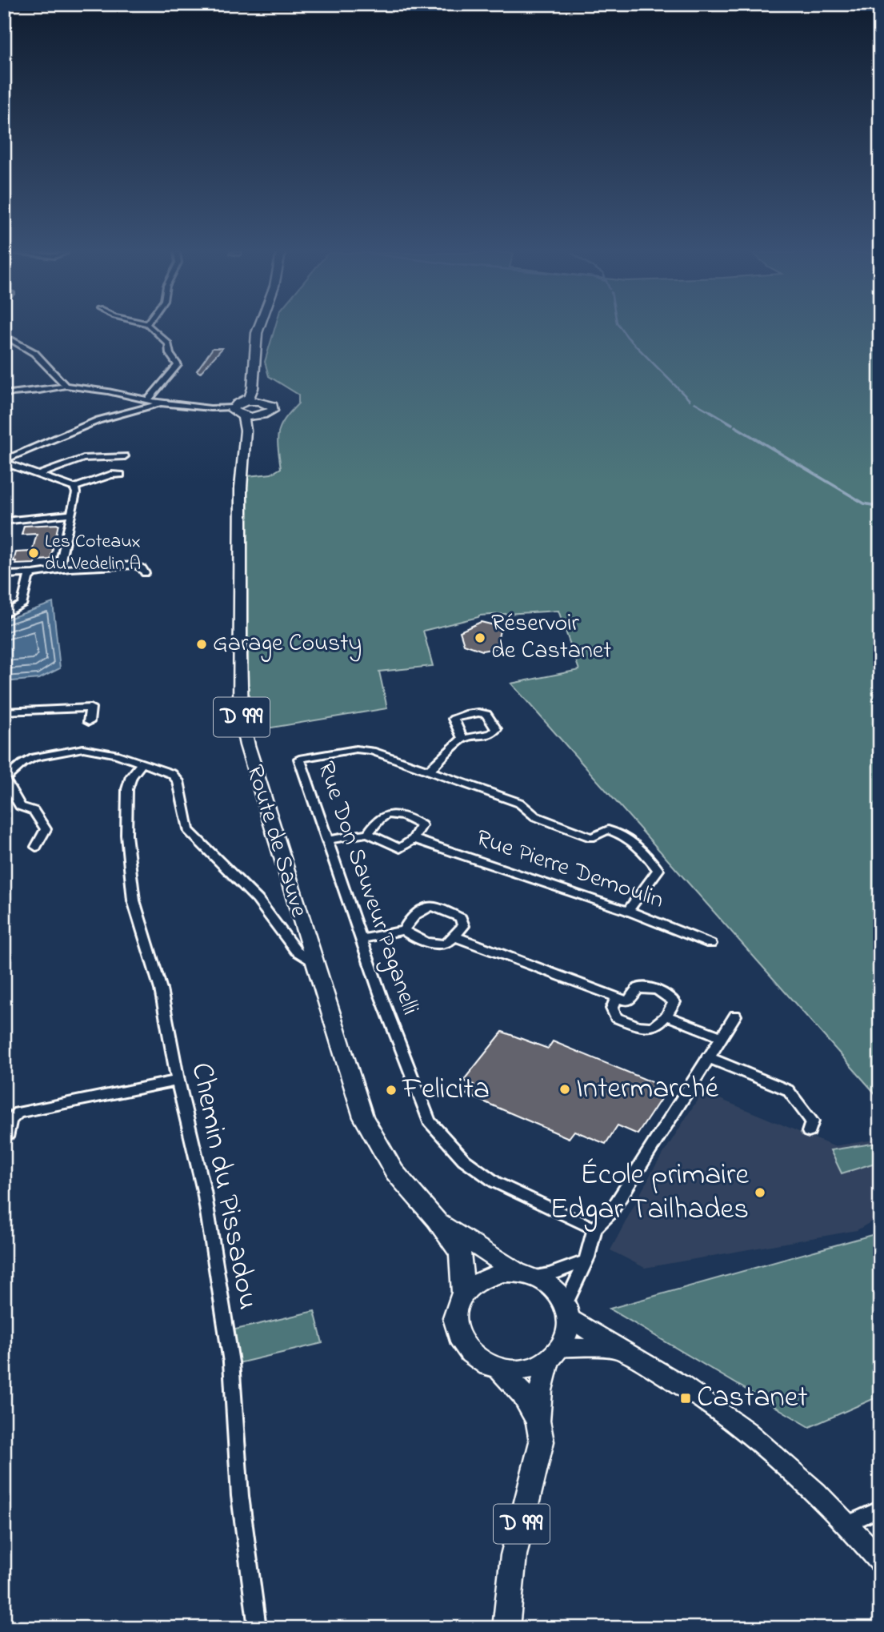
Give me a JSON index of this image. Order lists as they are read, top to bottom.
{
  "streets": {
    "main road": ["D 999", "Route de Sauve"],
    "street": ["Rue Pierre Demoulin", "Rue Don Sauveur Paganelli", "Chemin du Pissadou"]
  },
  "crossings": [
    ["D 999", "Route de Sauve"],
    ["Rue Pierre Demoulin", "Rue Don Sauveur Paganelli"]
  ],
  "places": {
    "other": [
      "Les Coteaux du Vedelin A",
      "Réservoir de Castanet",
      "Garage Cousty",
      "Intermarché",
      "Felicita",
      "École primaire Edgar Tailhades"
    ],
    "transit": ["Castanet"]
  }
}
